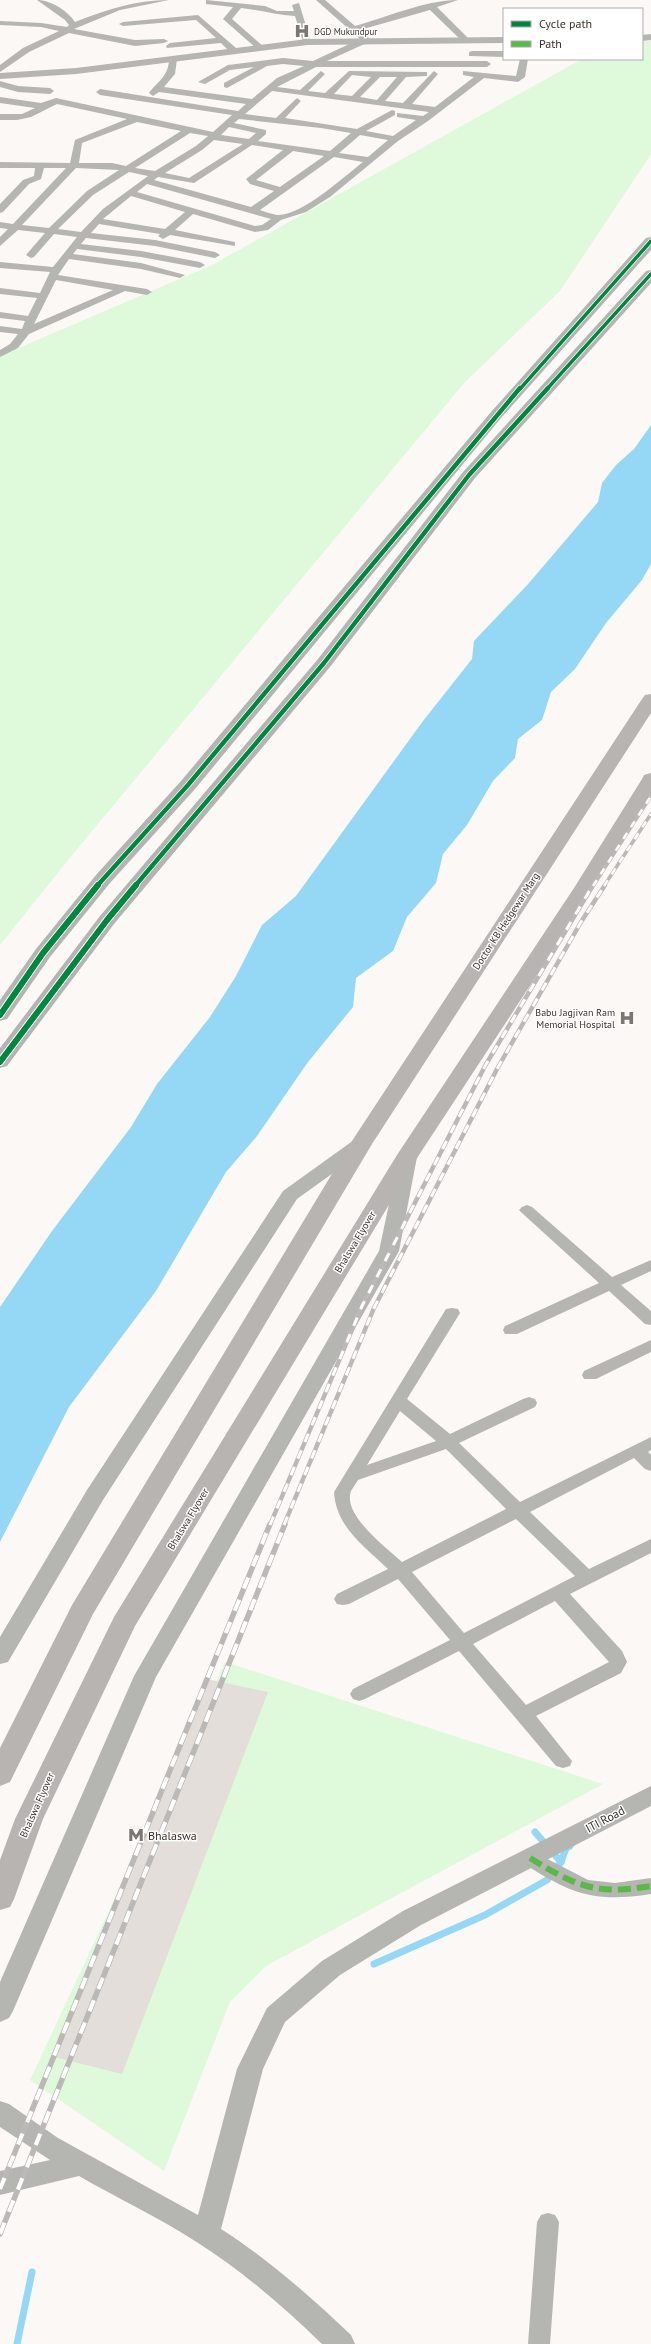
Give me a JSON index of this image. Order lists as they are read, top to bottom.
{
  "streets": {
    "highway": ["Doctor KB Hedgewar Marg", "Bhalswa Flyover"],
    "street": ["ITI Road"]
  },
  "places": {
    "hospital": ["DGD Mukundpur", "Babu Jagjivan Ram Memorial Hospital"],
    "metro station": ["Bhalaswa"]
  },
  "legend": ["Cycle path", "Path"]
}
